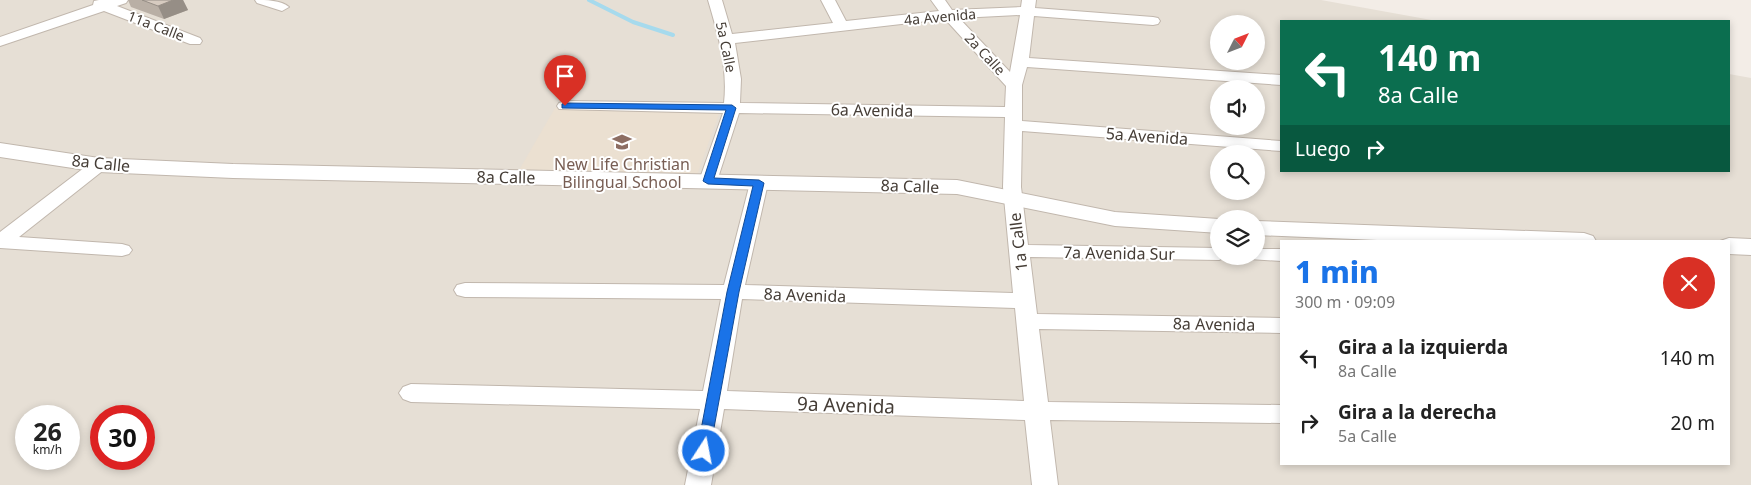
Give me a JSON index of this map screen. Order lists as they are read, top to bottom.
{
  "streets": {
    "street": [
      "4a Avenida",
      "11a Calle",
      "5a Calle",
      "2a Calle",
      "6a Avenida",
      "5a Avenida",
      "8a Calle",
      "1a Calle",
      "7a Avenida Sur",
      "8a Avenida",
      "9a Avenida"
    ]
  },
  "crossings": [
    ["4a Avenida", "5a Calle"],
    ["4a Avenida", "2a Calle"],
    ["4a Avenida", "1a Calle"],
    ["5a Calle", "6a Avenida"],
    ["5a Calle", "8a Calle"],
    ["2a Calle", "1a Calle"],
    ["6a Avenida", "5a Avenida"],
    ["6a Avenida", "1a Calle"],
    ["5a Avenida", "1a Calle"],
    ["8a Calle", "1a Calle"],
    ["1a Calle", "7a Avenida Sur"],
    ["1a Calle", "8a Avenida"],
    ["1a Calle", "9a Avenida"]
  ],
  "places": {
    "school or university": ["New Life Christian Bilingual School"]
  },
  "north": "top right",
  "page": {
    "turn": ["140 m", "8a Calle"],
    "then": "Luego",
    "heading": ["1 min", "300 m · 09:09"],
    "list": [
      {
        "name": "Gira a la izquierda",
        "note": "8a Calle",
        "value": "140 m"
      },
      {
        "name": "Gira a la derecha",
        "note": "5a Calle",
        "value": "20 m"
      }
    ],
    "speed": "26 km/h",
    "limit": "30"
  }
}
